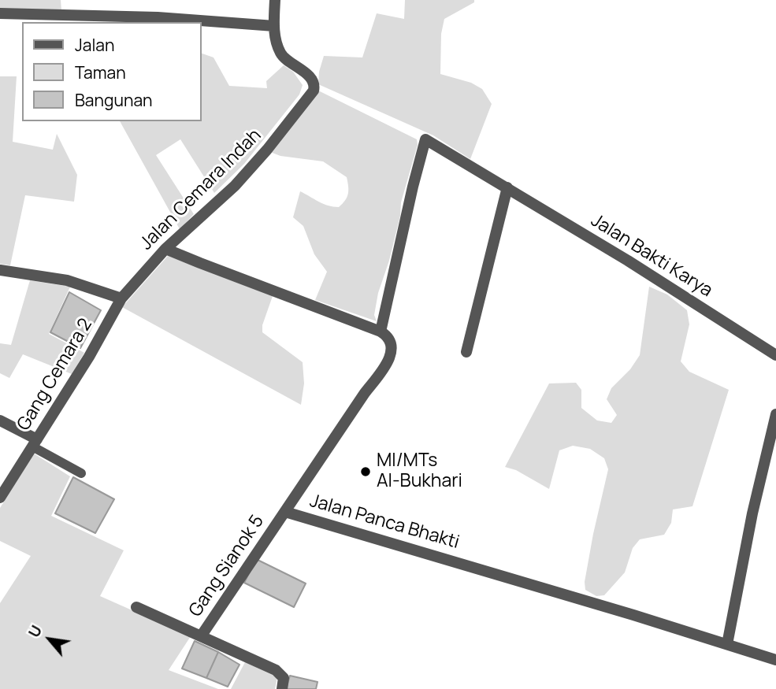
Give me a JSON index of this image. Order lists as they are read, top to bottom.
{
  "streets": {
    "street": [
      "Jalan Cemara Indah",
      "Jalan Bakti Karya",
      "Gang Cemara 2",
      "Jalan Panca Bhakti",
      "Gang Sianok 5"
    ]
  },
  "crossings": [
    ["Jalan Cemara Indah", "Gang Cemara 2"],
    ["Jalan Bakti Karya", "Jalan Panca Bhakti"],
    ["Jalan Panca Bhakti", "Gang Sianok 5"]
  ],
  "places": ["MI/MTs Al-Bukhari"],
  "legend": ["Jalan", "Taman", "Bangunan"],
  "north": "top left"
}
